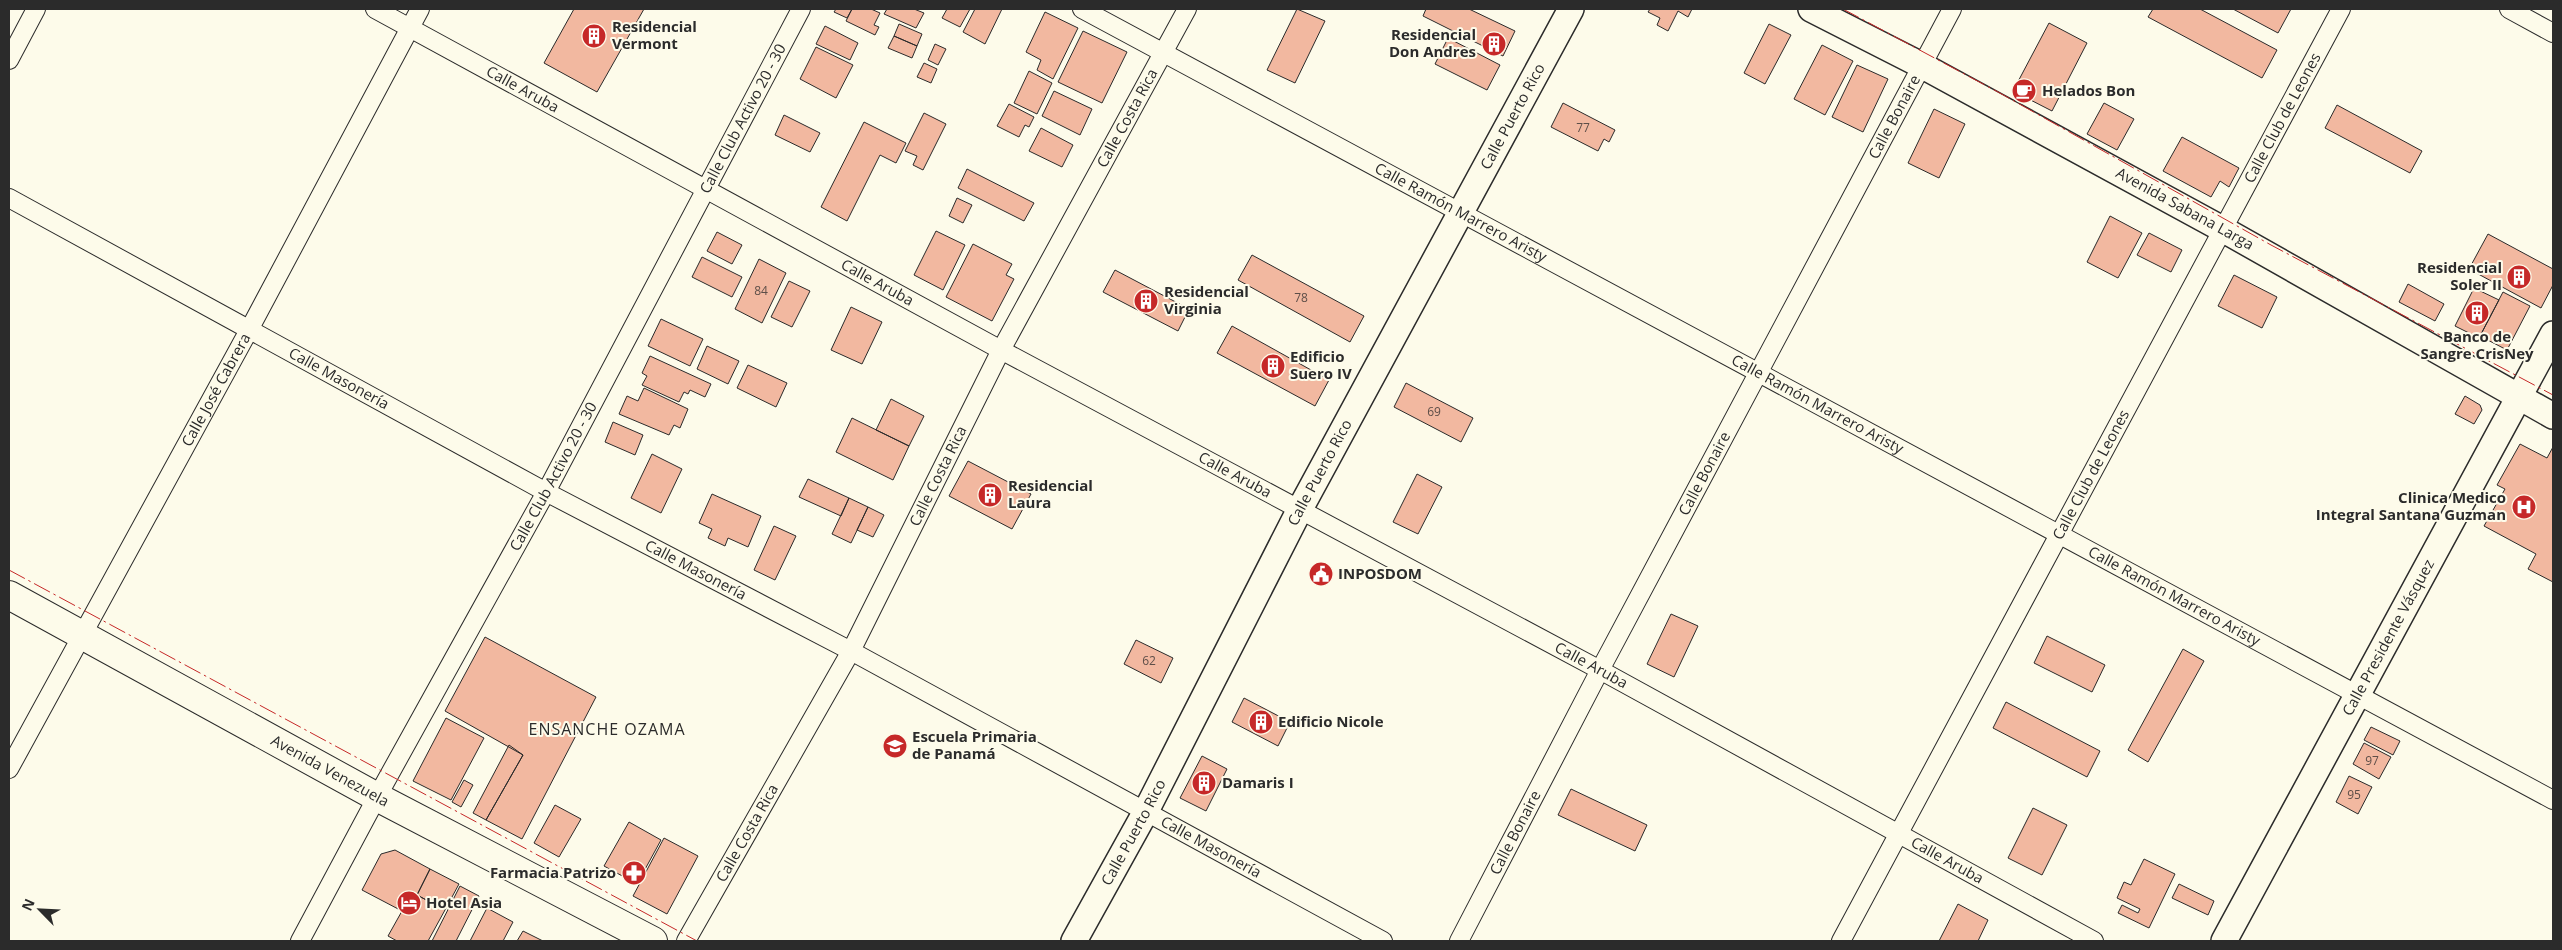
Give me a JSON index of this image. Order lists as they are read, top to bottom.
{
  "streets": {
    "main road": ["Avenida Venezuela"],
    "street": [
      "Calle Aruba",
      "Calle Bonaire",
      "Calle Club Activo 20 - 30",
      "Calle Costa Rica",
      "Calle Puerto Rico",
      "Calle Club de Leones",
      "Avenida Sabana Larga",
      "Calle Ramón Marrero Aristy",
      "Calle Masonería",
      "Calle José Cabrera",
      "Calle Presidente Vásquez"
    ]
  },
  "crossings": [
    ["Calle Aruba", "Calle Bonaire"],
    ["Calle Aruba", "Calle Club Activo 20 - 30"],
    ["Calle Aruba", "Calle Costa Rica"],
    ["Calle Aruba", "Calle Puerto Rico"],
    ["Calle Aruba", "Calle Club de Leones"],
    ["Calle Aruba", "Calle José Cabrera"],
    ["Calle Bonaire", "Avenida Sabana Larga"],
    ["Calle Bonaire", "Calle Ramón Marrero Aristy"],
    ["Calle Club Activo 20 - 30", "Calle Masonería"],
    ["Calle Club Activo 20 - 30", "Avenida Venezuela"],
    ["Calle Costa Rica", "Calle Ramón Marrero Aristy"],
    ["Calle Costa Rica", "Calle Masonería"],
    ["Calle Puerto Rico", "Calle Ramón Marrero Aristy"],
    ["Calle Puerto Rico", "Calle Masonería"],
    ["Calle Club de Leones", "Avenida Sabana Larga"],
    ["Calle Club de Leones", "Calle Ramón Marrero Aristy"],
    ["Avenida Sabana Larga", "Calle Presidente Vásquez"],
    ["Calle Ramón Marrero Aristy", "Calle Presidente Vásquez"],
    ["Calle Masonería", "Calle José Cabrera"],
    ["Calle José Cabrera", "Avenida Venezuela"]
  ],
  "districts": ["ENSANCHE OZAMA"],
  "places": {
    "building": [
      "Residencial Vermont",
      "Residencial Don Andres",
      "Residencial Soler II",
      "Residencial Virginia",
      "Banco de Sangre CrisNey",
      "Edificio Suero IV",
      "Residencial Laura",
      "Edificio Nicole",
      "Damaris I"
    ],
    "cafe": ["Helados Bon"],
    "hospital": ["Clinica Medico Integral Santana Guzman"],
    "public building": ["INPOSDOM"],
    "school or university": ["Escuela Primaria de Panamá"],
    "pharmacy": ["Farmacia Patrizo"],
    "hotel": ["Hotel Asia"]
  },
  "house_numbers": [
    "77",
    "84",
    "78",
    "69",
    "62",
    "97",
    "95"
  ],
  "north": "top left"
}
